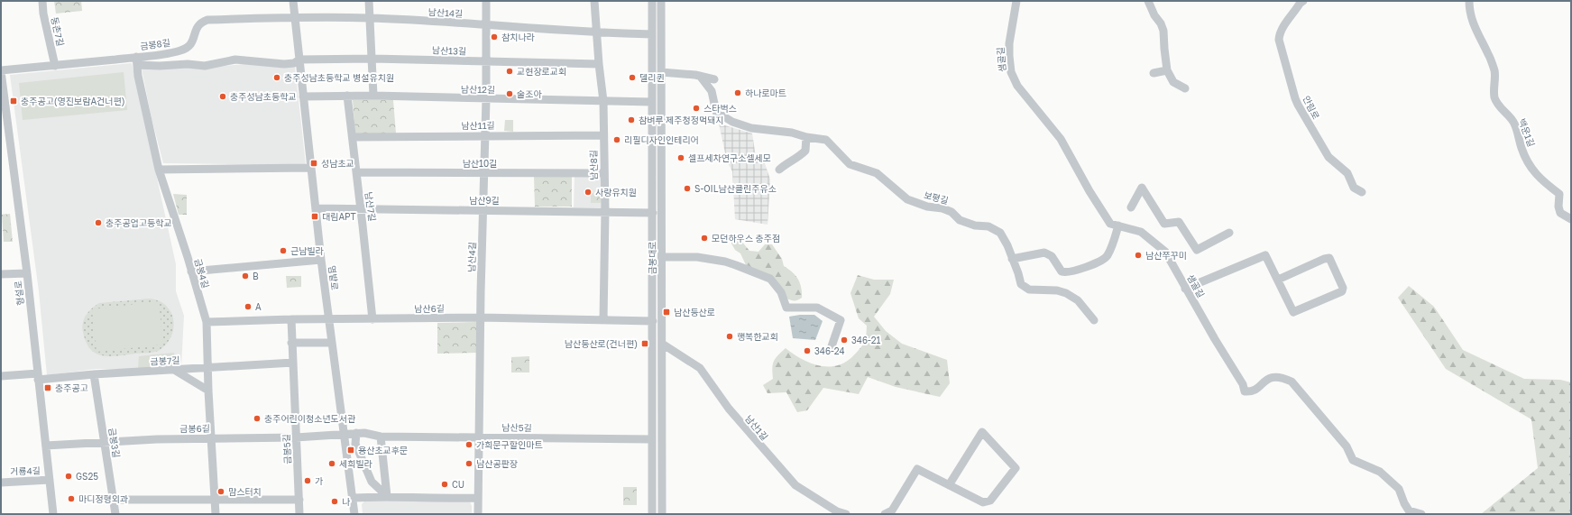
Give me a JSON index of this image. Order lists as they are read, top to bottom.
{
  "streets": {
    "street": [
      "남산14길",
      "동촌7길",
      "금봉8길",
      "남산13길",
      "샘골길",
      "남산12길",
      "안림로",
      "남산11길",
      "백운1길",
      "남산10길",
      "남산8길",
      "보평길",
      "남산9길",
      "남산7길",
      "남산4길",
      "금봉대로",
      "금봉4길",
      "염밭로",
      "형설로",
      "남산6길",
      "금봉7길",
      "남산5길",
      "남산1길",
      "금봉6길",
      "금봉3길",
      "금봉5길",
      "거룡4길"
    ]
  },
  "crossings": [
    ["남산14길", "금봉8길"],
    ["남산14길", "남산8길"],
    ["남산14길", "남산4길"],
    ["남산14길", "금봉대로"],
    ["남산14길", "염밭로"],
    ["동촌7길", "금봉8길"],
    ["금봉8길", "남산13길"],
    ["금봉8길", "금봉4길"],
    ["금봉8길", "염밭로"],
    ["금봉8길", "형설로"],
    ["남산13길", "남산8길"],
    ["남산13길", "남산4길"],
    ["남산13길", "금봉4길"],
    ["남산13길", "염밭로"],
    ["남산12길", "남산8길"],
    ["남산12길", "남산7길"],
    ["남산12길", "남산4길"],
    ["남산12길", "금봉대로"],
    ["남산12길", "염밭로"],
    ["남산11길", "남산8길"],
    ["남산11길", "남산7길"],
    ["남산11길", "남산4길"],
    ["남산10길", "남산8길"],
    ["남산10길", "남산7길"],
    ["남산10길", "남산4길"],
    ["남산8길", "남산9길"],
    ["남산8길", "남산6길"],
    ["남산9길", "남산7길"],
    ["남산9길", "남산4길"],
    ["남산9길", "금봉대로"],
    ["남산9길", "염밭로"],
    ["남산7길", "남산6길"],
    ["남산4길", "남산6길"],
    ["남산4길", "남산5길"],
    ["금봉대로", "남산6길"],
    ["금봉대로", "남산5길"],
    ["금봉대로", "남산1길"],
    ["금봉4길", "남산6길"],
    ["금봉4길", "금봉7길"],
    ["금봉4길", "금봉6길"],
    ["염밭로", "남산6길"],
    ["염밭로", "남산5길"],
    ["염밭로", "금봉6길"],
    ["형설로", "금봉7길"],
    ["형설로", "금봉6길"],
    ["형설로", "거룡4길"],
    ["남산6길", "금봉5길"],
    ["금봉7길", "금봉3길"],
    ["금봉7길", "금봉5길"],
    ["남산5길", "금봉6길"],
    ["금봉6길", "금봉3길"],
    ["금봉6길", "금봉5길"]
  ],
  "places": {
    "other": [
      "참치나라",
      "교현장로교회",
      "충주성남초등학교 병설유치원",
      "델리퀸",
      "하나로마트",
      "술조아",
      "충주성남초등학교",
      "스타벅스",
      "참벼루 제주청정먹돼지",
      "리필디자인인테리어",
      "셀프세차연구소셀세모",
      "S-OIL남산클린주유소",
      "사랑유치원",
      "충주공업고등학교",
      "모던하우스 충주점",
      "근남빌라",
      "남산쭈꾸미",
      "B",
      "A",
      "행복한교회",
      "346-21",
      "346-24",
      "충주어린이청소년도서관",
      "가희문구할인마트",
      "세희빌라",
      "남산공판장",
      "GS25",
      "가",
      "CU",
      "맘스터치",
      "마디정형외과",
      "나"
    ],
    "transit": [
      "충주공고(영진보람A건너편)",
      "성남초교",
      "대림APT",
      "남산등산로",
      "남산등산로(건너편)",
      "충주공고",
      "용산초교후문"
    ]
  }
}
